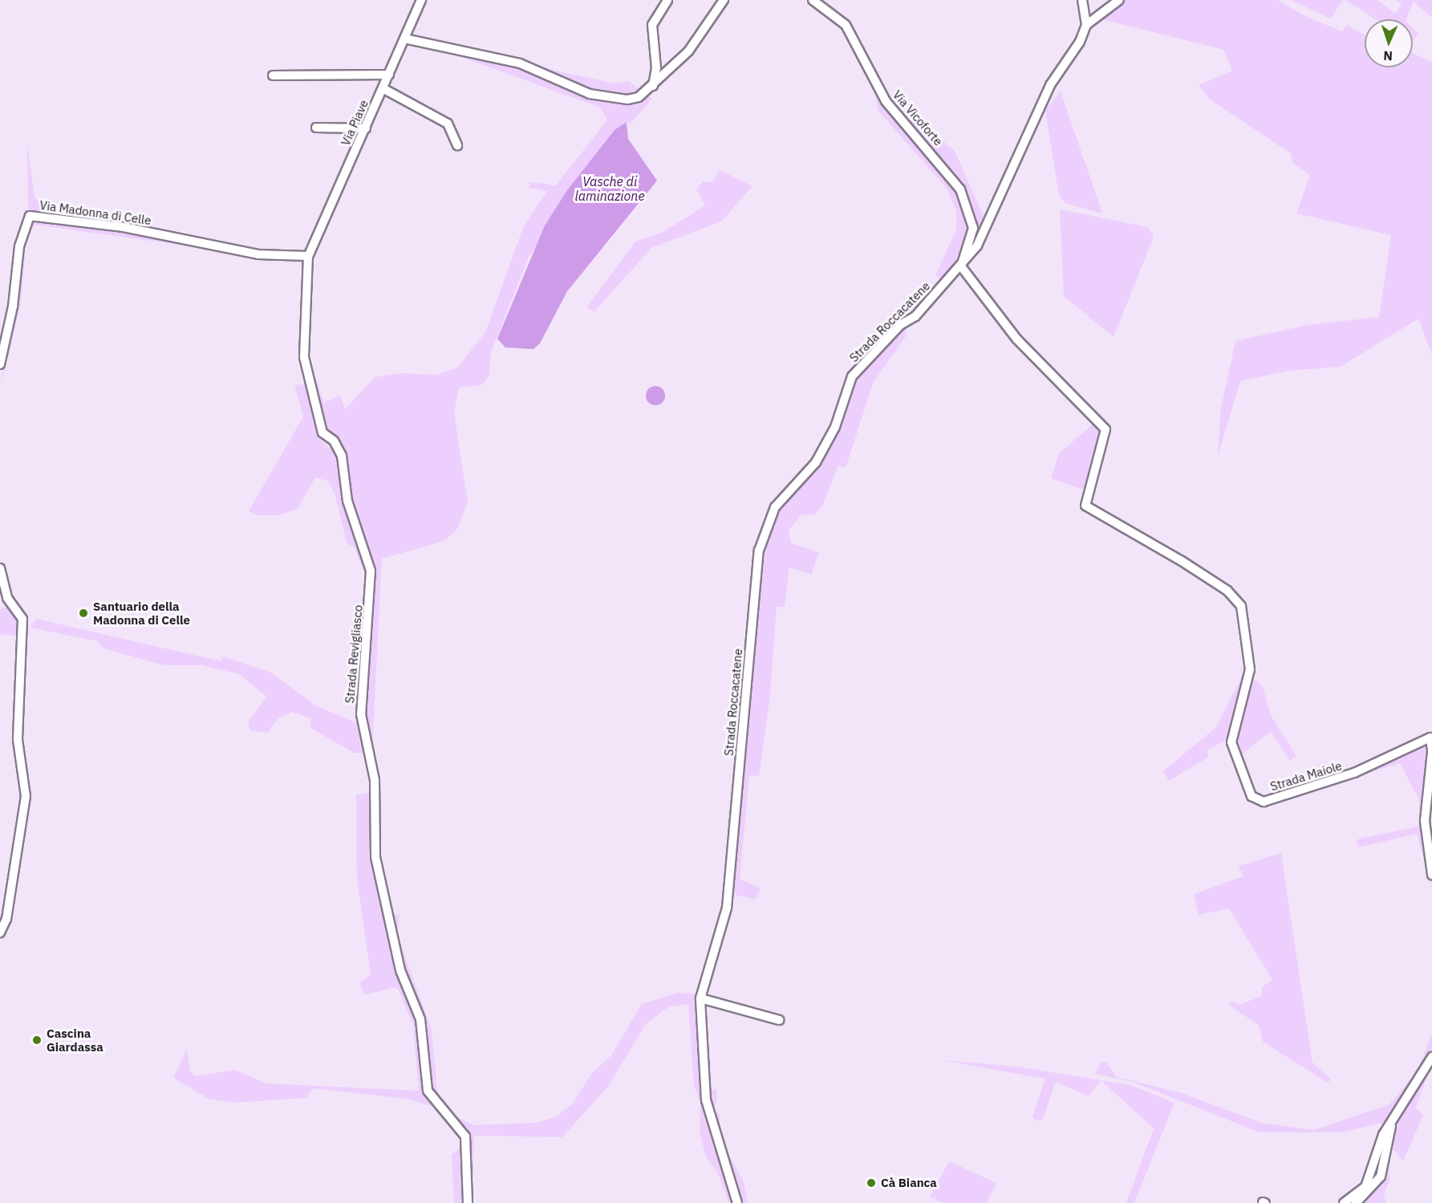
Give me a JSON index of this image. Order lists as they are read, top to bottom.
{
  "streets": {
    "street": [
      "Via Vicoforte",
      "Via Piave",
      "Via Madonna di Celle",
      "Strada Roccacatene",
      "Strada Revigliasco",
      "Strada Maiole"
    ]
  },
  "crossings": [
    ["Via Vicoforte", "Strada Roccacatene"],
    ["Via Vicoforte", "Strada Maiole"],
    ["Via Piave", "Via Madonna di Celle"],
    ["Via Piave", "Strada Revigliasco"],
    ["Via Madonna di Celle", "Strada Revigliasco"],
    ["Strada Roccacatene", "Strada Maiole"]
  ],
  "water": ["Vasche di laminazione"],
  "places": ["Santuario della Madonna di Celle", "Cascina Giardassa", "Cà Bianca"],
  "north": "bottom"
}
